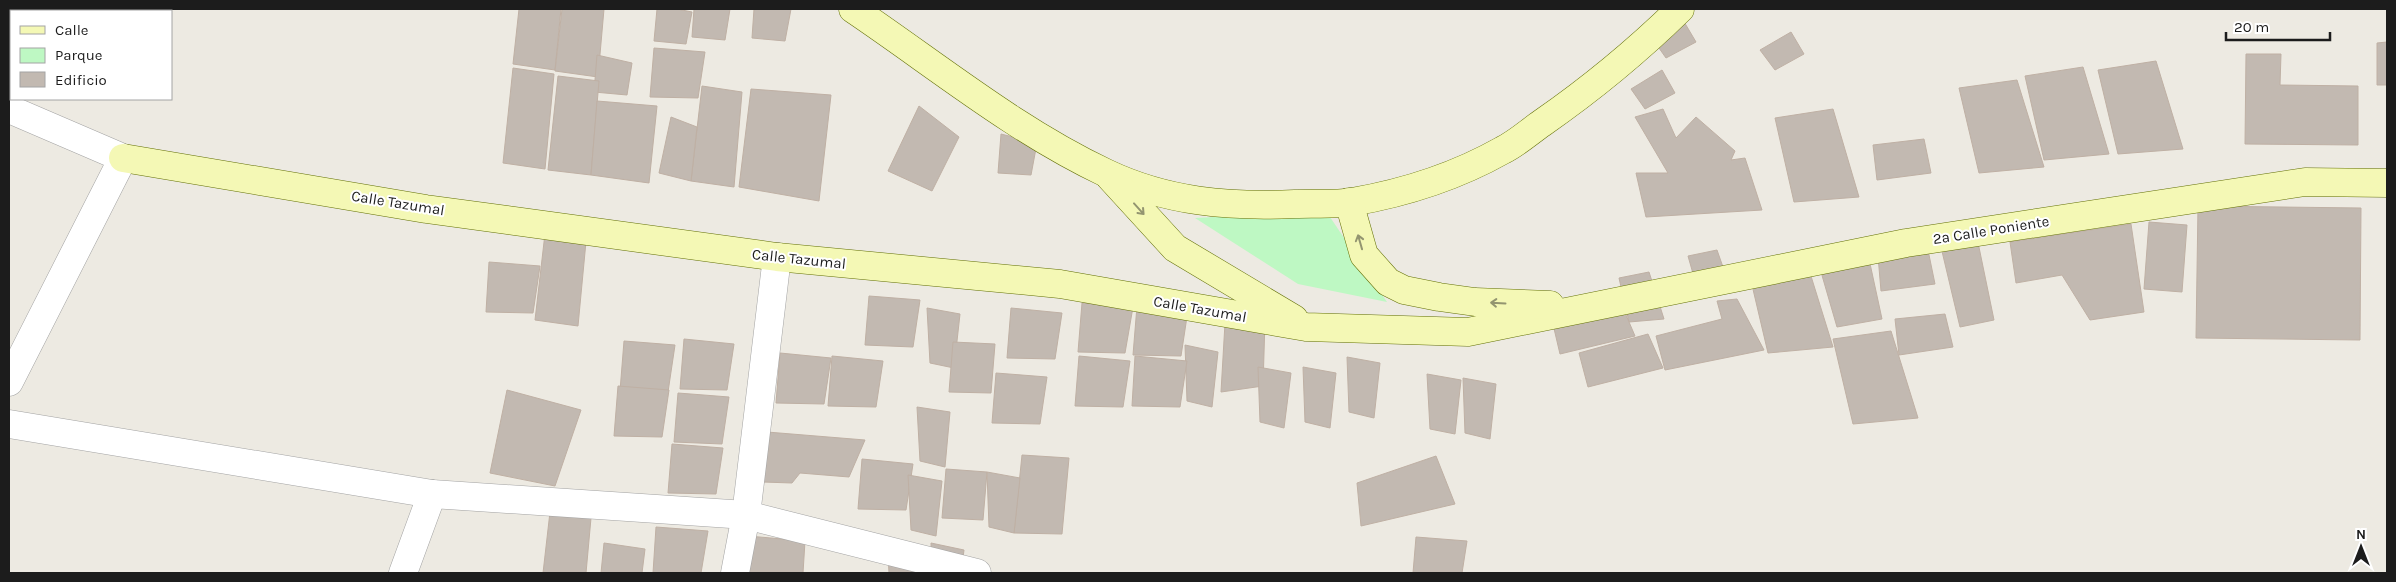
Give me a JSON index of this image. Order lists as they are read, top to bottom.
{
  "streets": {
    "street": ["Calle Tazumal", "2a Calle Poniente"]
  },
  "crossings": [
    ["Calle Tazumal", "2a Calle Poniente"]
  ],
  "legend": ["Calle", "Parque", "Edificio"],
  "scale_bar": "20 m",
  "north": "top"
}
